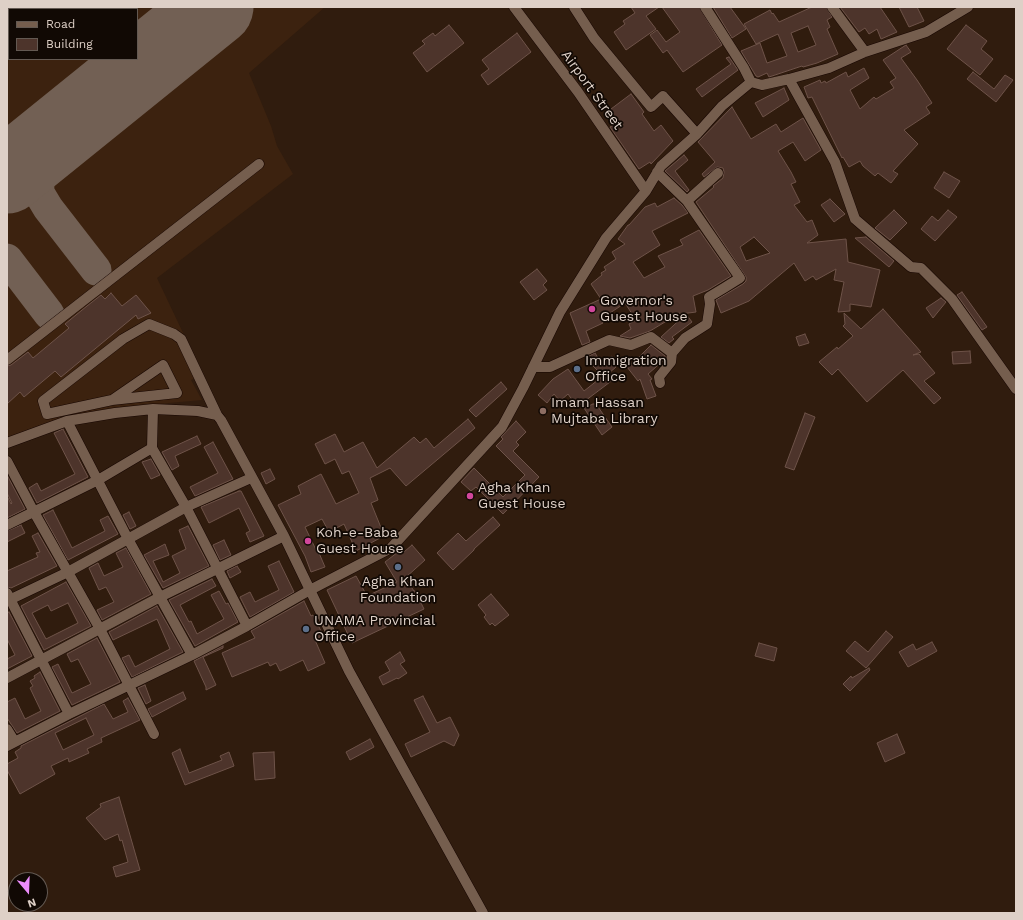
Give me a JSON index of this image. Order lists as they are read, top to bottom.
{
  "streets": {
    "street": ["Airport Street"]
  },
  "places": [
    "Governor's Guest House",
    "Immigration Office",
    "Imam Hassan Mujtaba Library",
    "Agha Khan Guest House",
    "Koh-e-Baba Guest House",
    "Agha Khan Foundation",
    "UNAMA Provincial Office"
  ],
  "legend": ["Road", "Building"],
  "north": "bottom"
}
